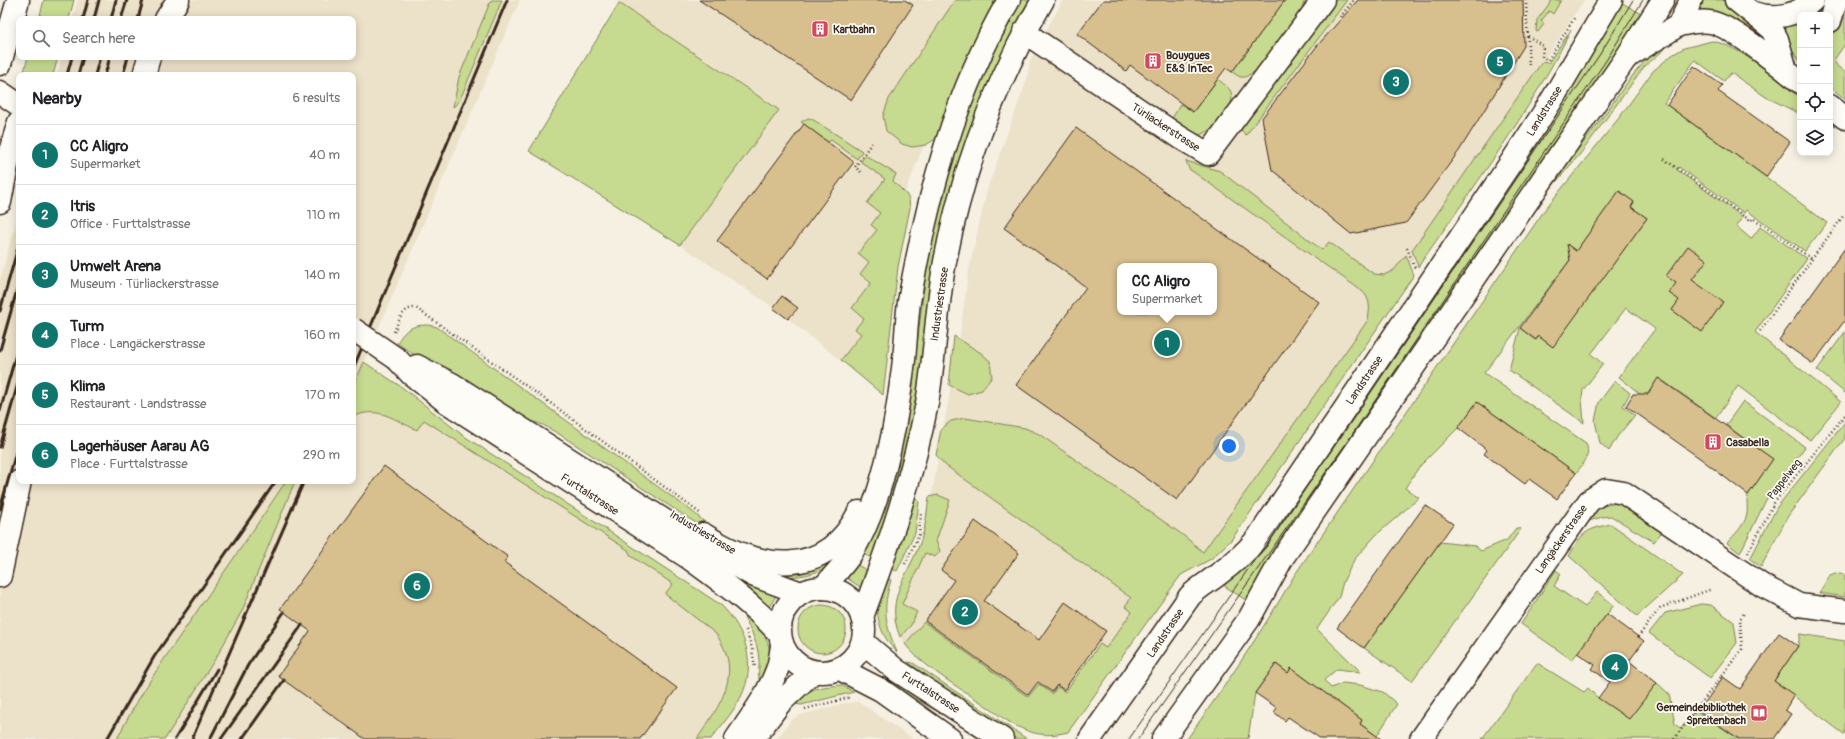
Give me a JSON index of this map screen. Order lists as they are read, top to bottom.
{
  "streets": {
    "main road": [
      "Landstrasse",
      "Türliackerstrasse",
      "Industriestrasse",
      "Furttalstrasse",
      "Langäckerstrasse"
    ],
    "path": ["Pappelweg"]
  },
  "crossings": [
    ["Türliackerstrasse", "Industriestrasse"],
    ["Industriestrasse", "Furttalstrasse"]
  ],
  "places": {
    "building": ["Kartbahn", "Bouygues E&S InTec", "Casabella"],
    "library": ["Gemeindebibliothek Spreitenbach"]
  },
  "page": {
    "map_buttons": ["+", "−"],
    "search": "Search here",
    "pins": [
      "5",
      "3",
      "1",
      "6",
      "2",
      "4"
    ],
    "heading": ["Nearby", "6 results"],
    "list": [
      {
        "mark": "1",
        "name": "CC Aligro",
        "note": "Supermarket",
        "value": "40 m"
      },
      {
        "mark": "2",
        "name": "Itris",
        "note": "Office · Furttalstrasse",
        "value": "110 m"
      },
      {
        "mark": "3",
        "name": "Umwelt Arena",
        "note": "Museum · Türliackerstrasse",
        "value": "140 m"
      },
      {
        "mark": "4",
        "name": "Turm",
        "note": "Place · Langäckerstrasse",
        "value": "160 m"
      },
      {
        "mark": "5",
        "name": "Klima",
        "note": "Restaurant · Landstrasse",
        "value": "170 m"
      },
      {
        "mark": "6",
        "name": "Lagerhäuser Aarau AG",
        "note": "Place · Furttalstrasse",
        "value": "290 m"
      }
    ],
    "popup": ["CC Aligro", "Supermarket"]
  }
}
